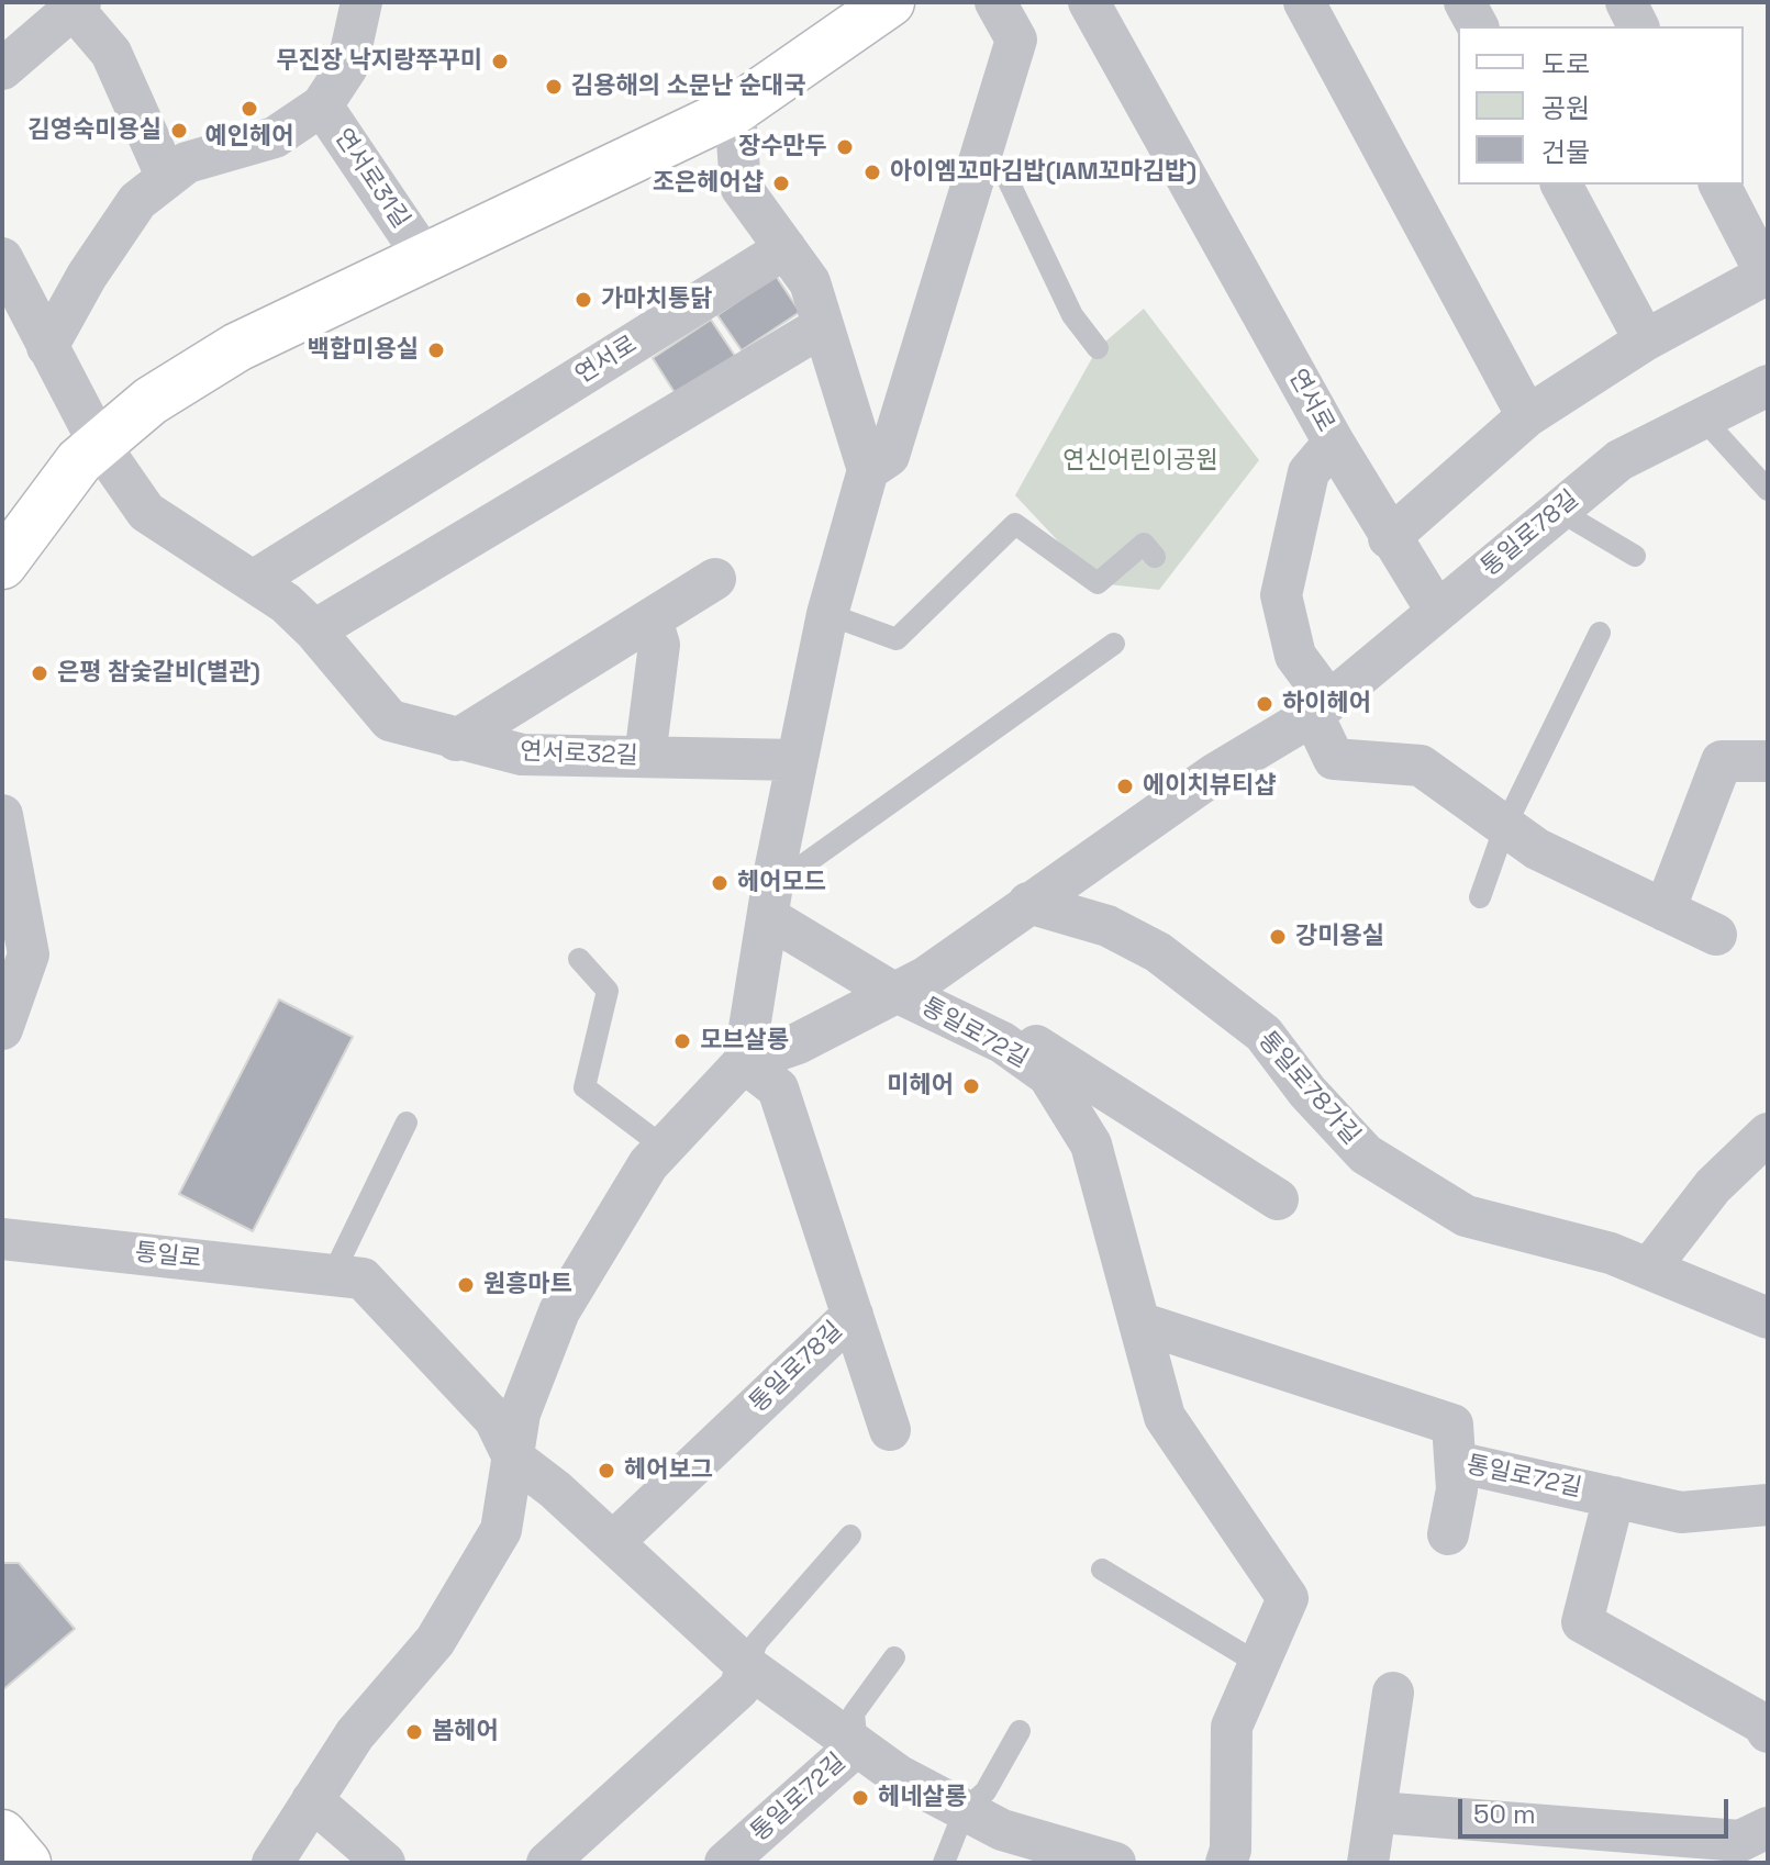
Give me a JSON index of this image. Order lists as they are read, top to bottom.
{
  "streets": {
    "street": [
      "연서로31길",
      "연서로",
      "통일로78길",
      "연서로32길",
      "통일로72길",
      "통일로78가길",
      "통일로"
    ]
  },
  "crossings": [
    ["연서로", "통일로78길"],
    ["통일로78길", "통일로72길"],
    ["통일로78길", "통일로78가길"]
  ],
  "parks": ["연신어린이공원"],
  "places": [
    "무진장 낙지랑쭈꾸미",
    "김용해의 소문난 순대국",
    "예인헤어",
    "김영숙미용실",
    "장수만두",
    "아이엠꼬마김밥(IAM꼬마김밥)",
    "조은헤어샵",
    "가마치통닭",
    "백합미용실",
    "은평 참숯갈비(별관)",
    "하이헤어",
    "에이치뷰티샵",
    "헤어모드",
    "강미용실",
    "모브살롱",
    "미헤어",
    "원흥마트",
    "헤어보그",
    "봄헤어",
    "헤네살롱"
  ],
  "legend": ["도로", "공원", "건물"],
  "scale_bar": "50 m"
}
